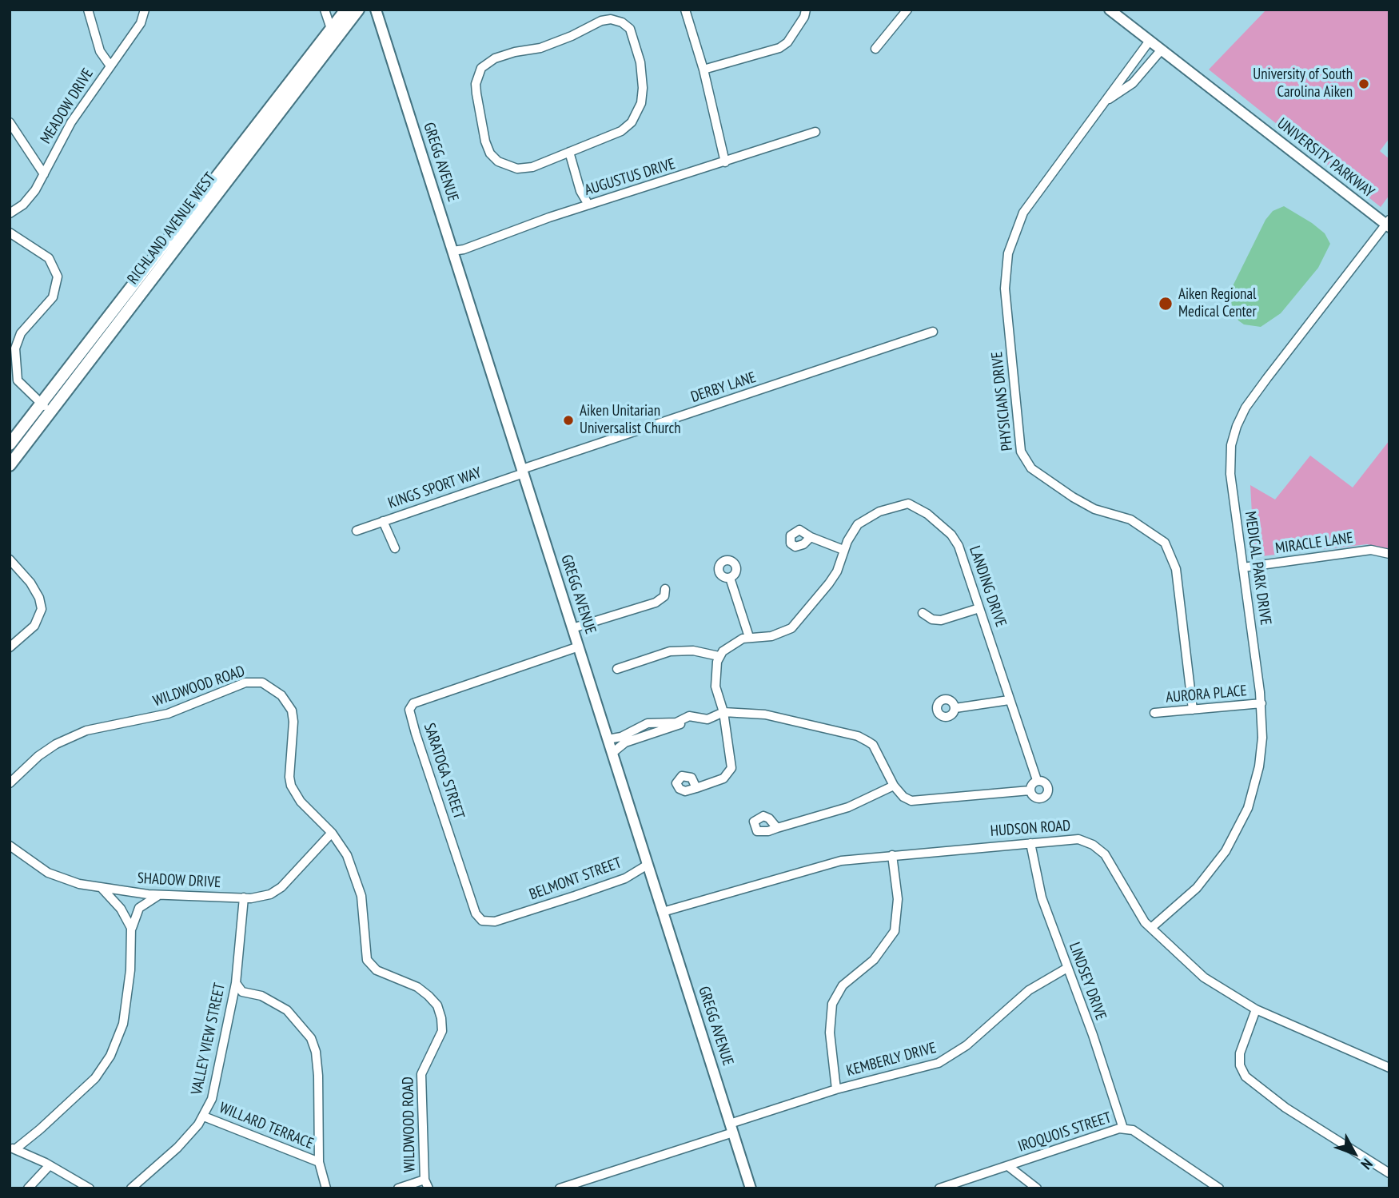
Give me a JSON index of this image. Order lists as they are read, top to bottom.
{
  "streets": {
    "main road": ["RICHLAND AVENUE WEST"],
    "street": [
      "MEADOW DRIVE",
      "UNIVERSITY PARKWAY",
      "GREGG AVENUE",
      "AUGUSTUS DRIVE",
      "DERBY LANE",
      "PHYSICIANS DRIVE",
      "KINGS SPORT WAY",
      "MIRACLE LANE",
      "MEDICAL PARK DRIVE",
      "LANDING DRIVE",
      "WILDWOOD ROAD",
      "AURORA PLACE",
      "SARATOGA STREET",
      "HUDSON ROAD",
      "BELMONT STREET",
      "SHADOW DRIVE",
      "LINDSEY DRIVE",
      "VALLEY VIEW STREET",
      "KEMBERLY DRIVE",
      "WILLARD TERRACE",
      "IROQUOIS STREET"
    ]
  },
  "crossings": [
    ["UNIVERSITY PARKWAY", "PHYSICIANS DRIVE"],
    ["UNIVERSITY PARKWAY", "MEDICAL PARK DRIVE"],
    ["GREGG AVENUE", "AUGUSTUS DRIVE"],
    ["GREGG AVENUE", "DERBY LANE"],
    ["GREGG AVENUE", "KINGS SPORT WAY"],
    ["GREGG AVENUE", "LANDING DRIVE"],
    ["GREGG AVENUE", "SARATOGA STREET"],
    ["GREGG AVENUE", "HUDSON ROAD"],
    ["GREGG AVENUE", "BELMONT STREET"],
    ["GREGG AVENUE", "KEMBERLY DRIVE"],
    ["DERBY LANE", "KINGS SPORT WAY"],
    ["PHYSICIANS DRIVE", "AURORA PLACE"],
    ["MIRACLE LANE", "MEDICAL PARK DRIVE"],
    ["MEDICAL PARK DRIVE", "AURORA PLACE"],
    ["MEDICAL PARK DRIVE", "HUDSON ROAD"],
    ["WILDWOOD ROAD", "SHADOW DRIVE"],
    ["SARATOGA STREET", "BELMONT STREET"],
    ["HUDSON ROAD", "LINDSEY DRIVE"],
    ["SHADOW DRIVE", "VALLEY VIEW STREET"],
    ["LINDSEY DRIVE", "KEMBERLY DRIVE"],
    ["LINDSEY DRIVE", "IROQUOIS STREET"],
    ["VALLEY VIEW STREET", "WILLARD TERRACE"]
  ],
  "places": ["University of South Carolina Aiken", "Aiken Regional Medical Center", "Aiken Unitarian Universalist Church"],
  "north": "bottom right"
}
